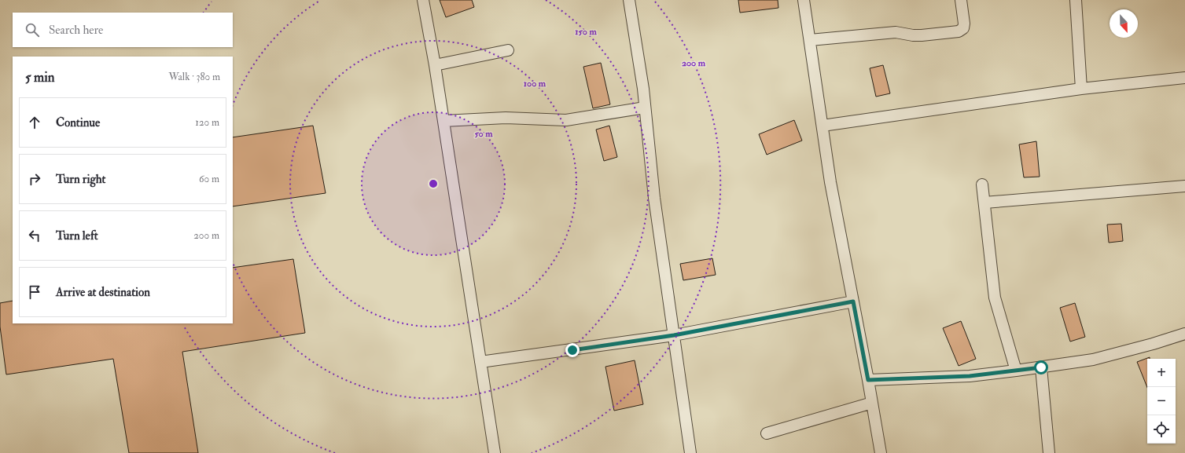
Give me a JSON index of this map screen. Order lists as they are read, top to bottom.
{
  "north": "bottom",
  "page": {
    "search": "Search here",
    "heading": ["5 min", "Walk · 380 m"],
    "list": [
      ["Continue", "120 m"],
      ["Turn right", "60 m"],
      ["Turn left", "200 m"],
      "Arrive at destination"
    ],
    "map_buttons": ["+", "−"]
  },
  "rings": [
    "150 m",
    "200 m",
    "100 m",
    "50 m"
  ]
}
